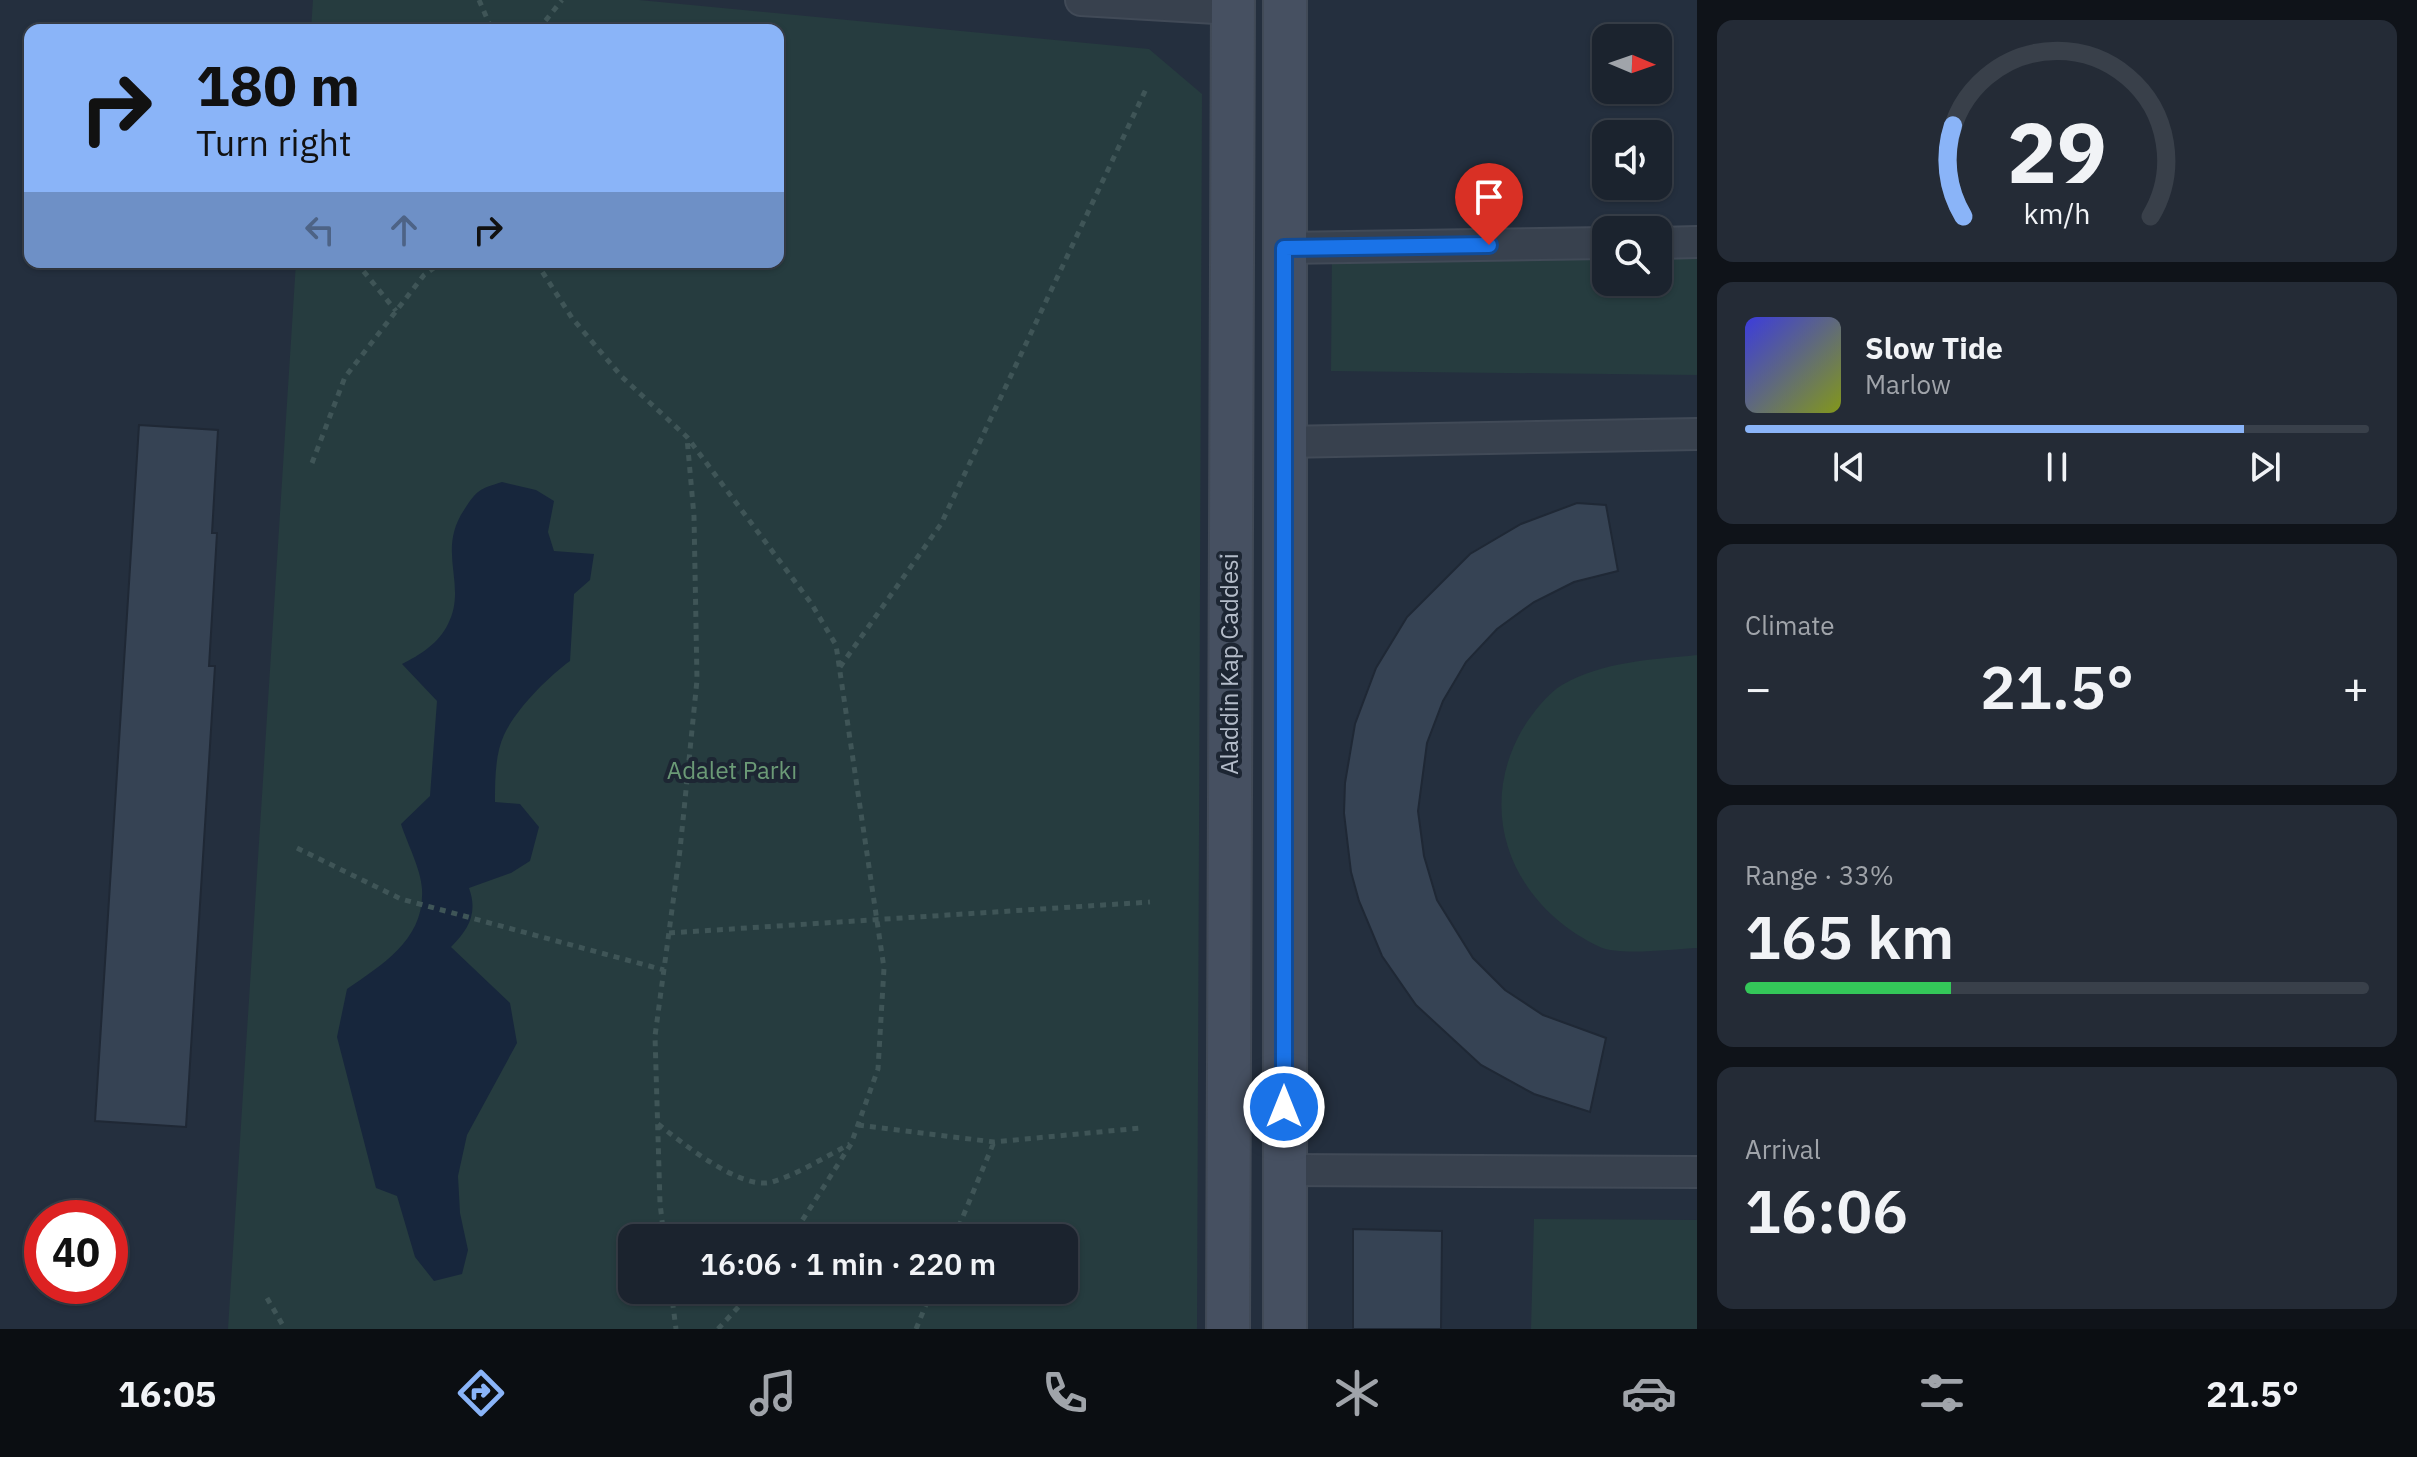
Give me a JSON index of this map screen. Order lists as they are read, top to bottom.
{
  "streets": {
    "street": ["Aladdin Kap Caddesi"]
  },
  "parks": ["Adalet Parkı"],
  "north": "right",
  "page": {
    "turn": ["180 m", "Turn right"],
    "song": ["Slow Tide", "Marlow"],
    "tile": [
      "Climate",
      ["Range · 33%", "165 km"],
      ["Arrival", "16:06"]
    ],
    "heat": ["−", "21.5°", "+"],
    "limit": "40",
    "trip": "16:06 · 1 min · 220 m",
    "tabs": ["16:05", "21.5°"],
    "gauge": ["29", "km/h"]
  }
}
